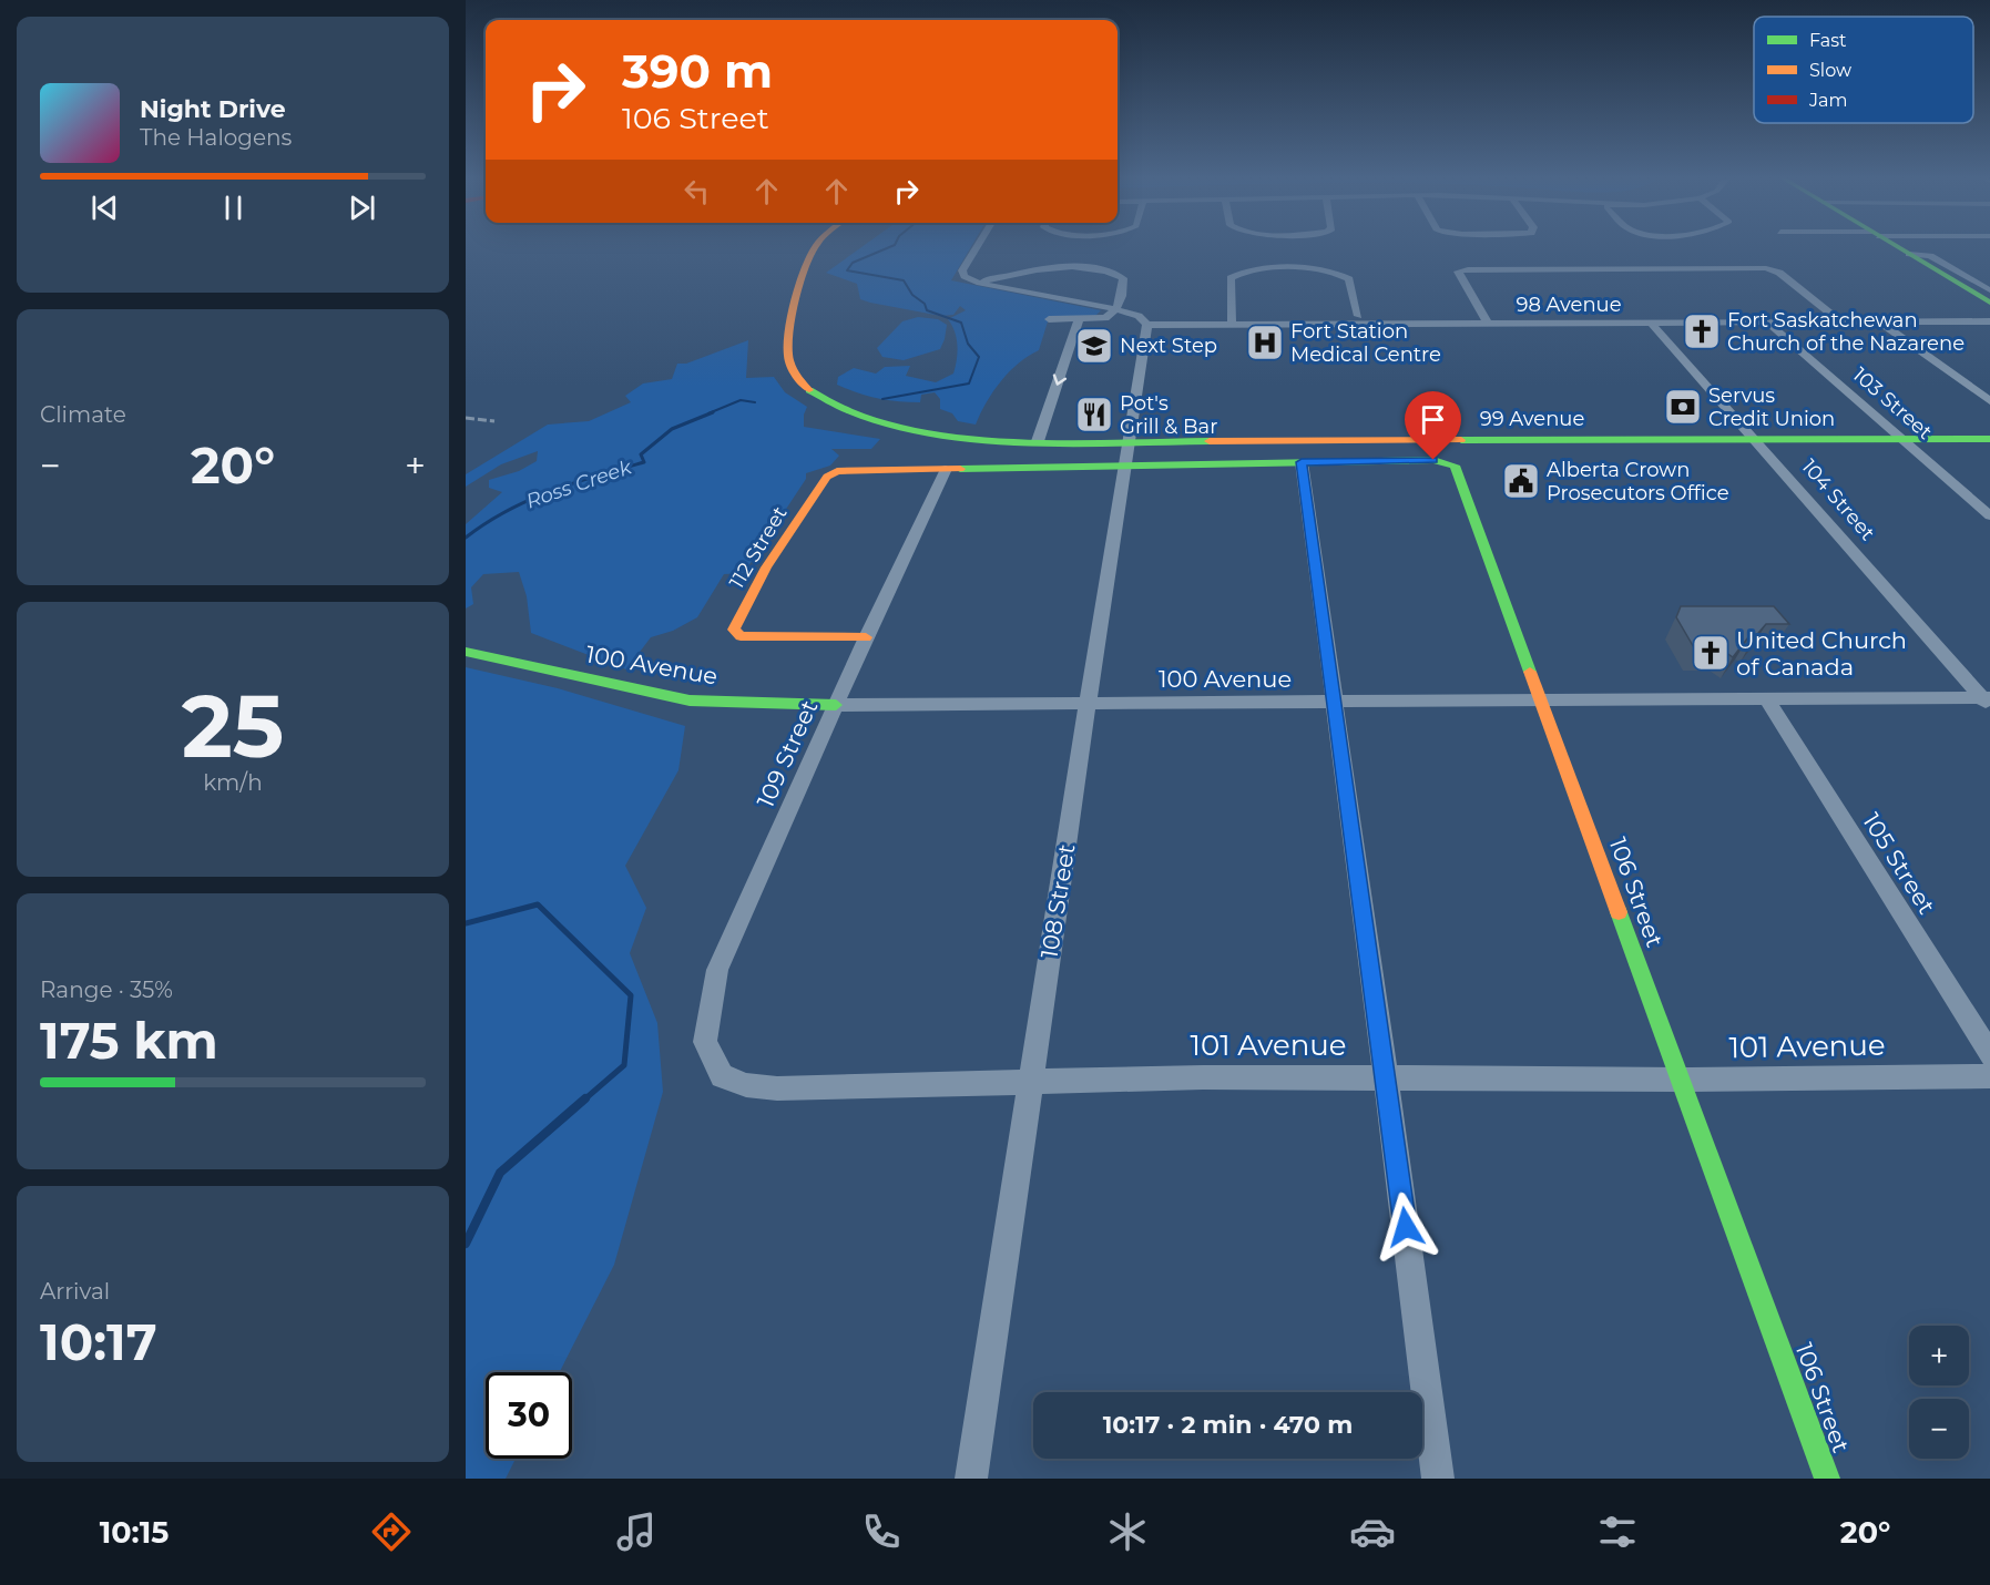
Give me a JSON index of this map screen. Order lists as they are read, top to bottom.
{
  "streets": {
    "street": [
      "98 Avenue",
      "103 Street",
      "99 Avenue",
      "104 Street",
      "112 Street",
      "100 Avenue",
      "109 Street",
      "105 Street",
      "106 Street",
      "108 Street",
      "101 Avenue"
    ]
  },
  "crossings": [
    ["98 Avenue", "103 Street"],
    ["98 Avenue", "104 Street"],
    ["98 Avenue", "108 Street"],
    ["103 Street", "99 Avenue"],
    ["99 Avenue", "104 Street"],
    ["99 Avenue", "108 Street"],
    ["104 Street", "100 Avenue"],
    ["112 Street", "109 Street"],
    ["100 Avenue", "109 Street"],
    ["100 Avenue", "105 Street"],
    ["100 Avenue", "106 Street"],
    ["100 Avenue", "108 Street"],
    ["109 Street", "101 Avenue"],
    ["106 Street", "101 Avenue"],
    ["108 Street", "101 Avenue"]
  ],
  "water": ["Ross Creek"],
  "places": {
    "church": ["Fort Saskatchewan Church of the Nazarene", "United Church of Canada"],
    "hospital": ["Fort Station Medical Centre"],
    "school or university": ["Next Step"],
    "bank": ["Servus Credit Union"],
    "restaurant": ["Pot's Grill & Bar"],
    "public building": ["Alberta Crown Prosecutors Office"]
  },
  "legend": ["Fast", "Slow", "Jam"],
  "page": {
    "turn": ["390 m", "106 Street"],
    "song": ["Night Drive", "The Halogens"],
    "tile": [
      "Climate",
      ["25", "km/h"],
      ["Range · 35%", "175 km"],
      ["Arrival", "10:17"]
    ],
    "heat": ["−", "20°", "+"],
    "map_buttons": ["+", "−"],
    "limit": "30",
    "trip": "10:17 · 2 min · 470 m",
    "tabs": ["10:15", "20°"]
  }
}
